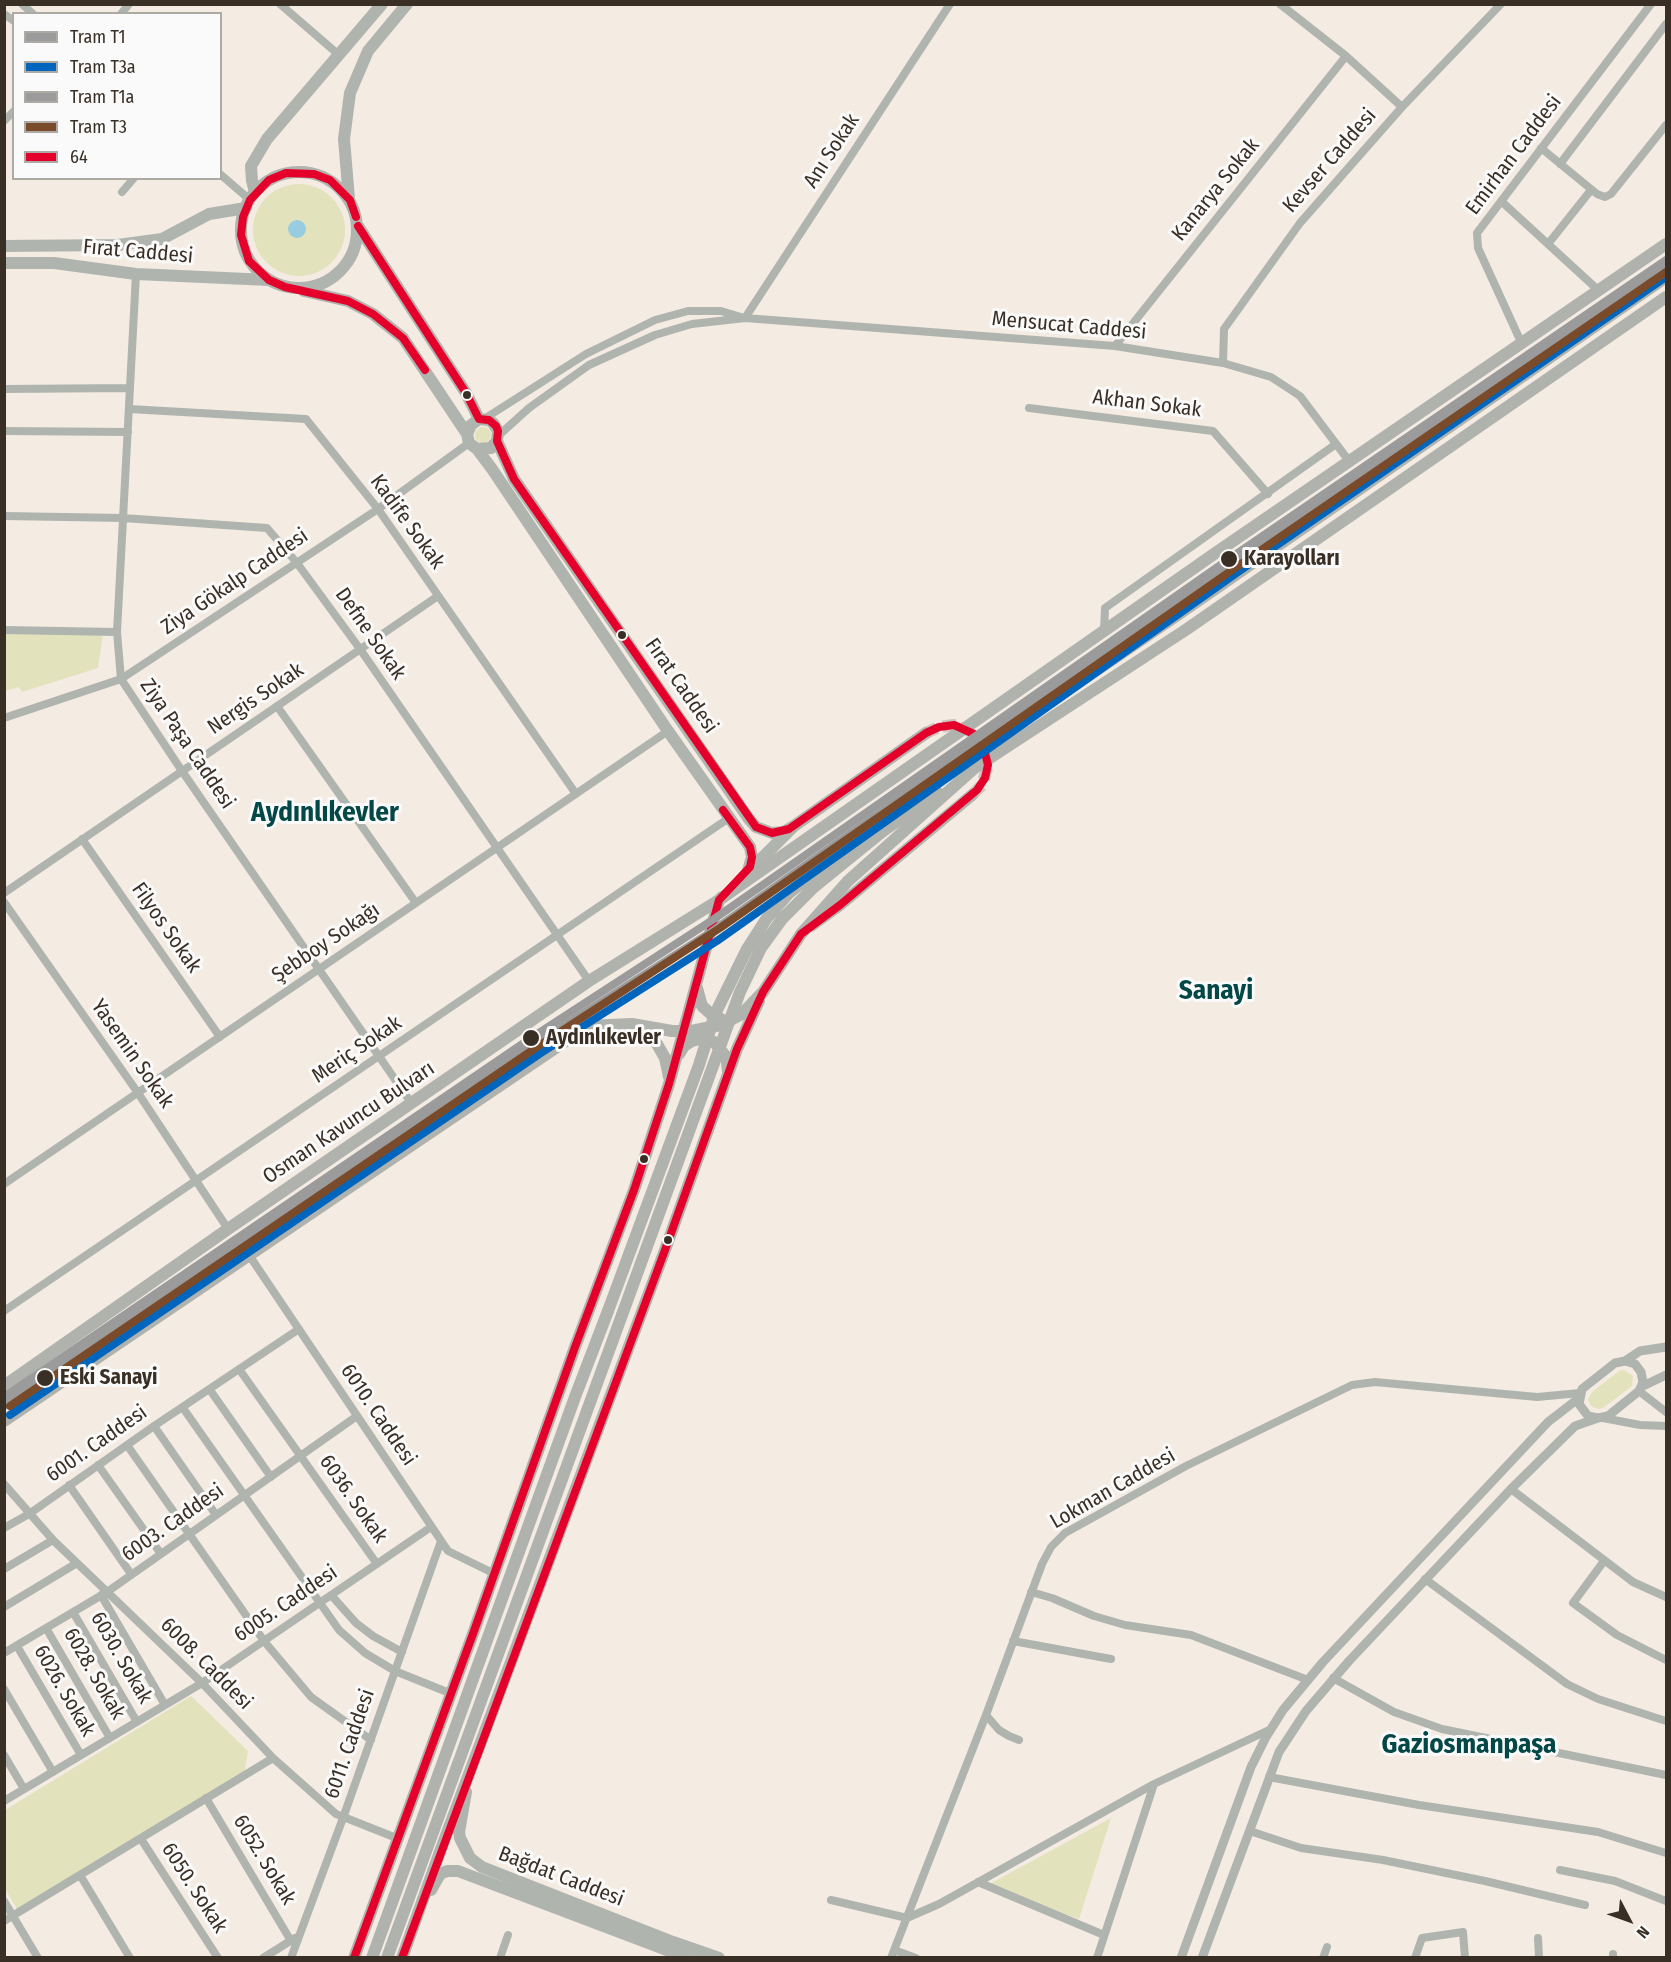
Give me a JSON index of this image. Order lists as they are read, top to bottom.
{
  "streets": {
    "highway": ["Osman Kavuncu Bulvarı"],
    "main road": ["Fırat Caddesi", "Bağdat Caddesi"],
    "street": [
      "Anı Sokak",
      "Emirhan Caddesi",
      "Kevser Caddesi",
      "Kanarya Sokak",
      "Mensucat Caddesi",
      "Akhan Sokak",
      "Kadife Sokak",
      "Ziya Gökalp Caddesi",
      "Defne Sokak",
      "Nergis Sokak",
      "Ziya Paşa Caddesi",
      "Filyos Sokak",
      "Şebboy Sokağı",
      "Meriç Sokak",
      "Yasemin Sokak",
      "6010. Caddesi",
      "6001. Caddesi",
      "Lokman Caddesi",
      "6036. Sokak",
      "6003. Caddesi",
      "6005. Caddesi",
      "6030. Sokak",
      "6008. Caddesi",
      "6028. Sokak",
      "6026. Sokak",
      "6011. Caddesi",
      "6052. Sokak",
      "6050. Sokak"
    ]
  },
  "crossings": [
    ["Anı Sokak", "Mensucat Caddesi"],
    ["Kevser Caddesi", "Mensucat Caddesi"],
    ["Kanarya Sokak", "Mensucat Caddesi"],
    ["Fırat Caddesi", "Mensucat Caddesi"],
    ["Fırat Caddesi", "Ziya Gökalp Caddesi"],
    ["Fırat Caddesi", "Ziya Paşa Caddesi"],
    ["Fırat Caddesi", "Şebboy Sokağı"],
    ["Fırat Caddesi", "Meriç Sokak"],
    ["Mensucat Caddesi", "Ziya Gökalp Caddesi"],
    ["Kadife Sokak", "Ziya Gökalp Caddesi"],
    ["Kadife Sokak", "Nergis Sokak"],
    ["Kadife Sokak", "Ziya Paşa Caddesi"],
    ["Kadife Sokak", "Şebboy Sokağı"],
    ["Ziya Gökalp Caddesi", "Defne Sokak"],
    ["Ziya Gökalp Caddesi", "Ziya Paşa Caddesi"],
    ["Defne Sokak", "Nergis Sokak"],
    ["Defne Sokak", "Ziya Paşa Caddesi"],
    ["Defne Sokak", "Şebboy Sokağı"],
    ["Defne Sokak", "Meriç Sokak"],
    ["Defne Sokak", "Osman Kavuncu Bulvarı"],
    ["Nergis Sokak", "Ziya Paşa Caddesi"],
    ["Nergis Sokak", "Filyos Sokak"],
    ["Ziya Paşa Caddesi", "Şebboy Sokağı"],
    ["Ziya Paşa Caddesi", "Meriç Sokak"],
    ["Ziya Paşa Caddesi", "Osman Kavuncu Bulvarı"],
    ["Filyos Sokak", "Şebboy Sokağı"],
    ["Şebboy Sokağı", "Yasemin Sokak"],
    ["Meriç Sokak", "Yasemin Sokak"],
    ["Yasemin Sokak", "Osman Kavuncu Bulvarı"],
    ["6010. Caddesi", "6001. Caddesi"],
    ["6010. Caddesi", "6003. Caddesi"],
    ["6010. Caddesi", "6005. Caddesi"],
    ["6010. Caddesi", "6011. Caddesi"],
    ["6001. Caddesi", "6036. Sokak"],
    ["6001. Caddesi", "6008. Caddesi"],
    ["6036. Sokak", "6003. Caddesi"],
    ["6036. Sokak", "6005. Caddesi"],
    ["6003. Caddesi", "6030. Sokak"],
    ["6003. Caddesi", "6008. Caddesi"],
    ["6003. Caddesi", "6028. Sokak"],
    ["6003. Caddesi", "6026. Sokak"],
    ["6005. Caddesi", "6030. Sokak"],
    ["6005. Caddesi", "6008. Caddesi"],
    ["6005. Caddesi", "6028. Sokak"],
    ["6005. Caddesi", "6026. Sokak"],
    ["6008. Caddesi", "6011. Caddesi"]
  ],
  "districts": ["Aydınlıkevler", "Sanayi", "Gaziosmanpaşa"],
  "places": ["Karayolları", "Aydınlıkevler", "Eski Sanayi"],
  "lines": [
    "transit line 64",
    "tram line T1a",
    "tram line T1",
    "tram line T3",
    "tram line T3a"
  ],
  "legend": [
    "Tram T1",
    "Tram T3a",
    "Tram T1a",
    "Tram T3",
    "64"
  ],
  "north": "bottom right"
}
